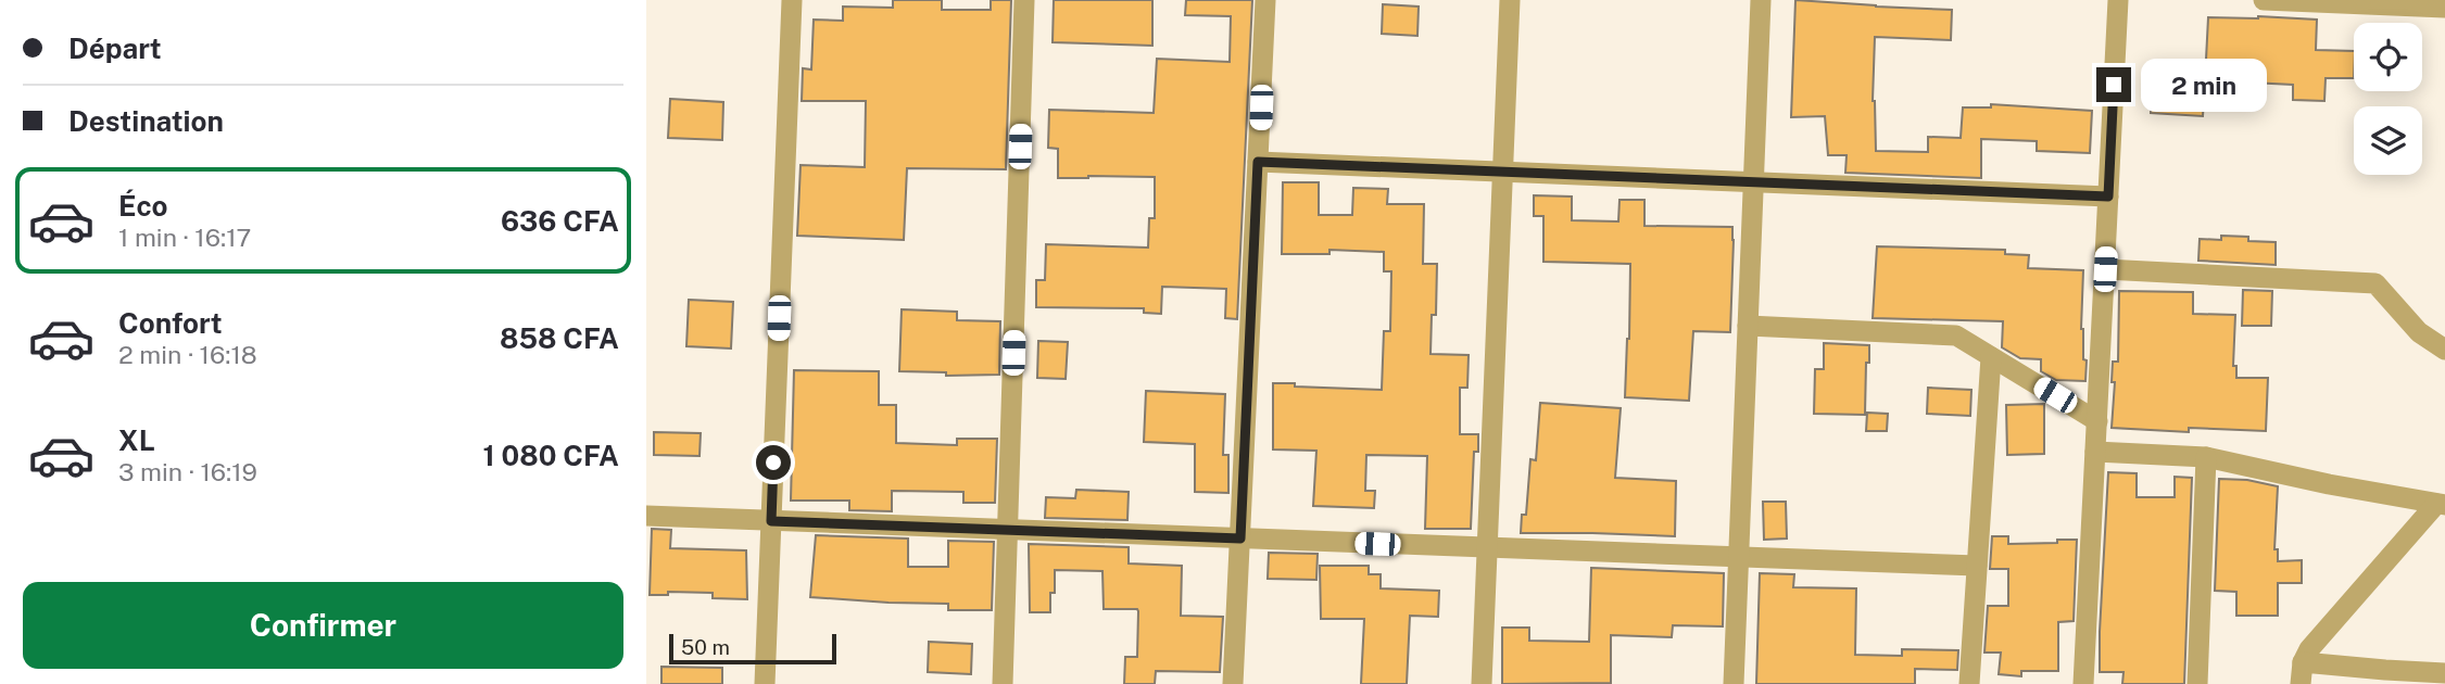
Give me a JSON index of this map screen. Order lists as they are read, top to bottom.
{
  "scale_bar": "50 m",
  "page": {
    "banner": ["Départ", "Destination"],
    "bubble": "2 min",
    "list": [
      {
        "name": "Éco",
        "note": "1 min · 16:17",
        "value": "636 CFA"
      },
      {
        "name": "Confort",
        "note": "2 min · 16:18",
        "value": "858 CFA"
      },
      {
        "name": "XL",
        "note": "3 min · 16:19",
        "value": "1 080 CFA"
      }
    ],
    "buttons": "Confirmer",
    "scale": "50 m"
  }
}
